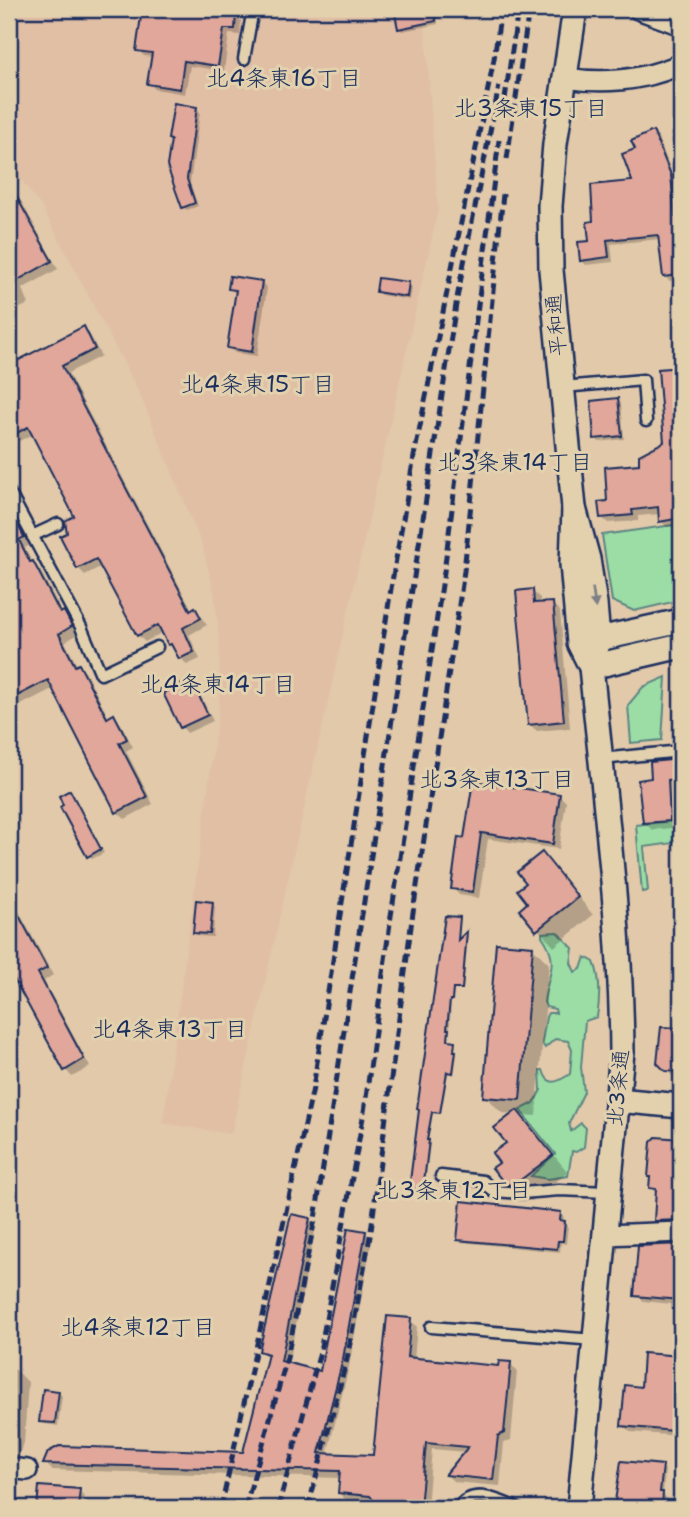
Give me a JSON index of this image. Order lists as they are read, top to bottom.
{
  "streets": {
    "street": ["平和通", "北3条通"]
  },
  "crossings": [
    ["平和通", "北3条通"]
  ],
  "districts": [
    "北4条東16丁目",
    "北3条東15丁目",
    "北4条東15丁目",
    "北3条東14丁目",
    "北4条東14丁目",
    "北3条東13丁目",
    "北4条東13丁目",
    "北3条東12丁目",
    "北4条東12丁目"
  ]
}
